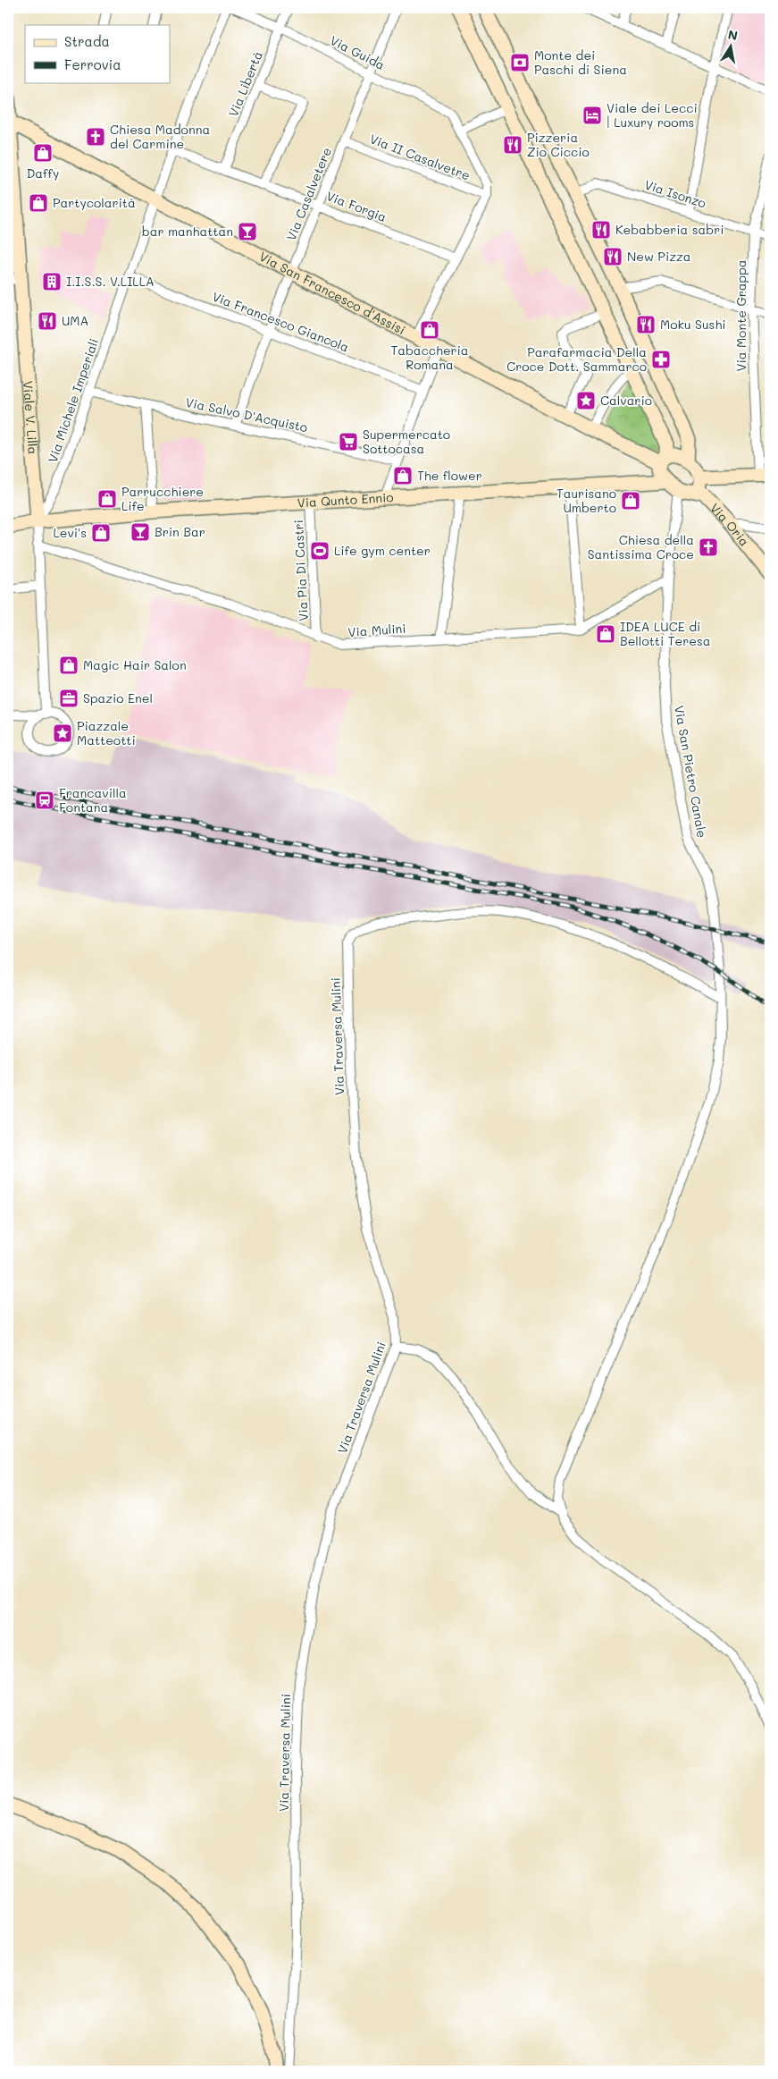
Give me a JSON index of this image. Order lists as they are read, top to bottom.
{
  "streets": {
    "street": [
      "Via Guida",
      "Via Libertà",
      "Via II Casalvetre",
      "Via Casalvetere",
      "Via Isonzo",
      "Via Forgia",
      "Via San Francesco d'Assisi",
      "Via Monte Grappa",
      "Via Francesco Giancola",
      "Via Michele Imperiali",
      "Via Salvo D'Acquisto",
      "Viale V. Lilla",
      "Via Qunto Ennio",
      "Via Oria",
      "Via Pia Di Castri",
      "Via Mulini",
      "Via San Pietro Canale",
      "Via Traversa Mulini"
    ]
  },
  "crossings": [
    ["Via Guida", "Via Libertà"],
    ["Via Guida", "Via II Casalvetre"],
    ["Via Guida", "Via Casalvetere"],
    ["Via Libertà", "Via Forgia"],
    ["Via II Casalvetre", "Via Casalvetere"],
    ["Via Casalvetere", "Via Forgia"],
    ["Via Casalvetere", "Via San Francesco d'Assisi"],
    ["Via Casalvetere", "Via Francesco Giancola"],
    ["Via Casalvetere", "Via Salvo D'Acquisto"],
    ["Via Isonzo", "Via Monte Grappa"],
    ["Via Forgia", "Via Michele Imperiali"],
    ["Via San Francesco d'Assisi", "Via Michele Imperiali"],
    ["Via San Francesco d'Assisi", "Viale V. Lilla"],
    ["Via San Francesco d'Assisi", "Via Oria"],
    ["Via Francesco Giancola", "Via Michele Imperiali"],
    ["Via Michele Imperiali", "Via Salvo D'Acquisto"],
    ["Via Michele Imperiali", "Viale V. Lilla"],
    ["Via Michele Imperiali", "Via Qunto Ennio"],
    ["Viale V. Lilla", "Via Qunto Ennio"],
    ["Viale V. Lilla", "Via Mulini"],
    ["Via Qunto Ennio", "Via Pia Di Castri"],
    ["Via Pia Di Castri", "Via Mulini"],
    ["Via Mulini", "Via San Pietro Canale"],
    ["Via San Pietro Canale", "Via Traversa Mulini"]
  ],
  "places": {
    "bank": ["Monte dei Paschi di Siena"],
    "hotel": ["Viale dei Lecci | Luxury rooms"],
    "church": ["Chiesa Madonna del Carmine", "Chiesa della Santissima Croce"],
    "restaurant": [
      "Pizzeria Zio Ciccio",
      "Kebabberia sabri",
      "New Pizza",
      "UMA",
      "Moku Sushi"
    ],
    "shop": [
      "Daffy",
      "Partycolarità",
      "Tabaccheria Romana",
      "The flower",
      "Parrucchiere Life",
      "Taurisano Umberto",
      "Levi's",
      "IDEA LUCE di Bellotti Teresa",
      "Magic Hair Salon"
    ],
    "bar": ["bar manhattan", "Brin Bar"],
    "building": ["I.I.S.S. V.LILLA"],
    "pharmacy": ["Parafarmacia Della Croce Dott. Sammarco"],
    "place": ["Calvario", "Piazzale Matteotti"],
    "supermarket": ["Supermercato Sottocasa"],
    "sports": ["Life gym center"],
    "office": ["Spazio Enel"],
    "station": ["Francavilla Fontana"]
  },
  "legend": ["Strada", "Ferrovia"],
  "north": "top"
}
